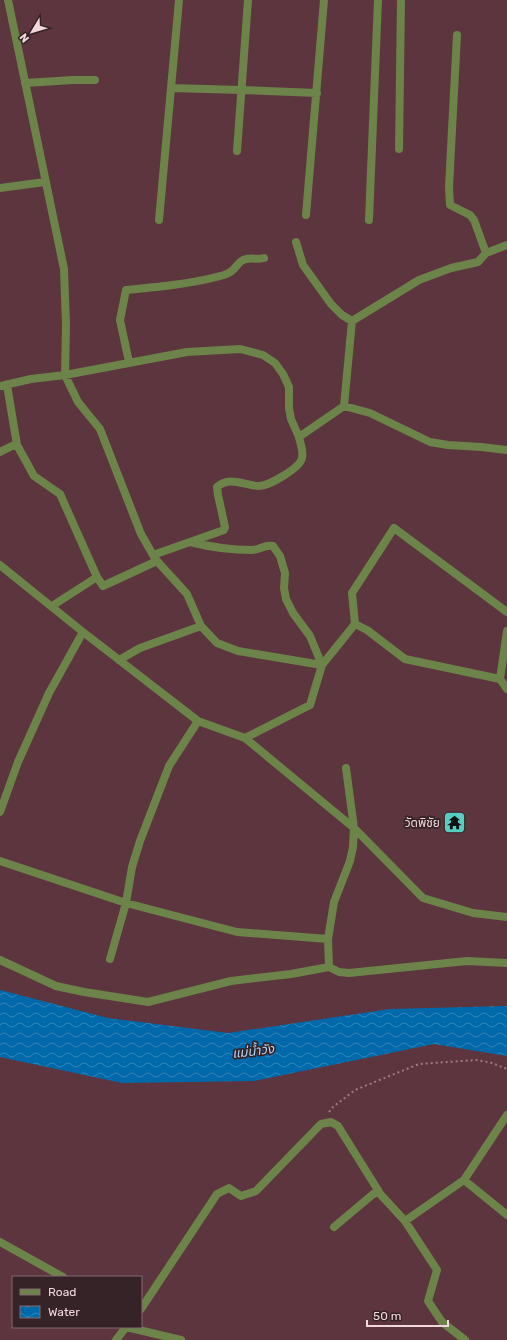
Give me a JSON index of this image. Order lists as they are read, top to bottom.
{
  "water": ["แม่น้ำวัง"],
  "places": {
    "temple": ["วัดพิชัย"]
  },
  "legend": ["Road", "Water"],
  "scale_bar": "50 m",
  "north": "bottom left"
}
